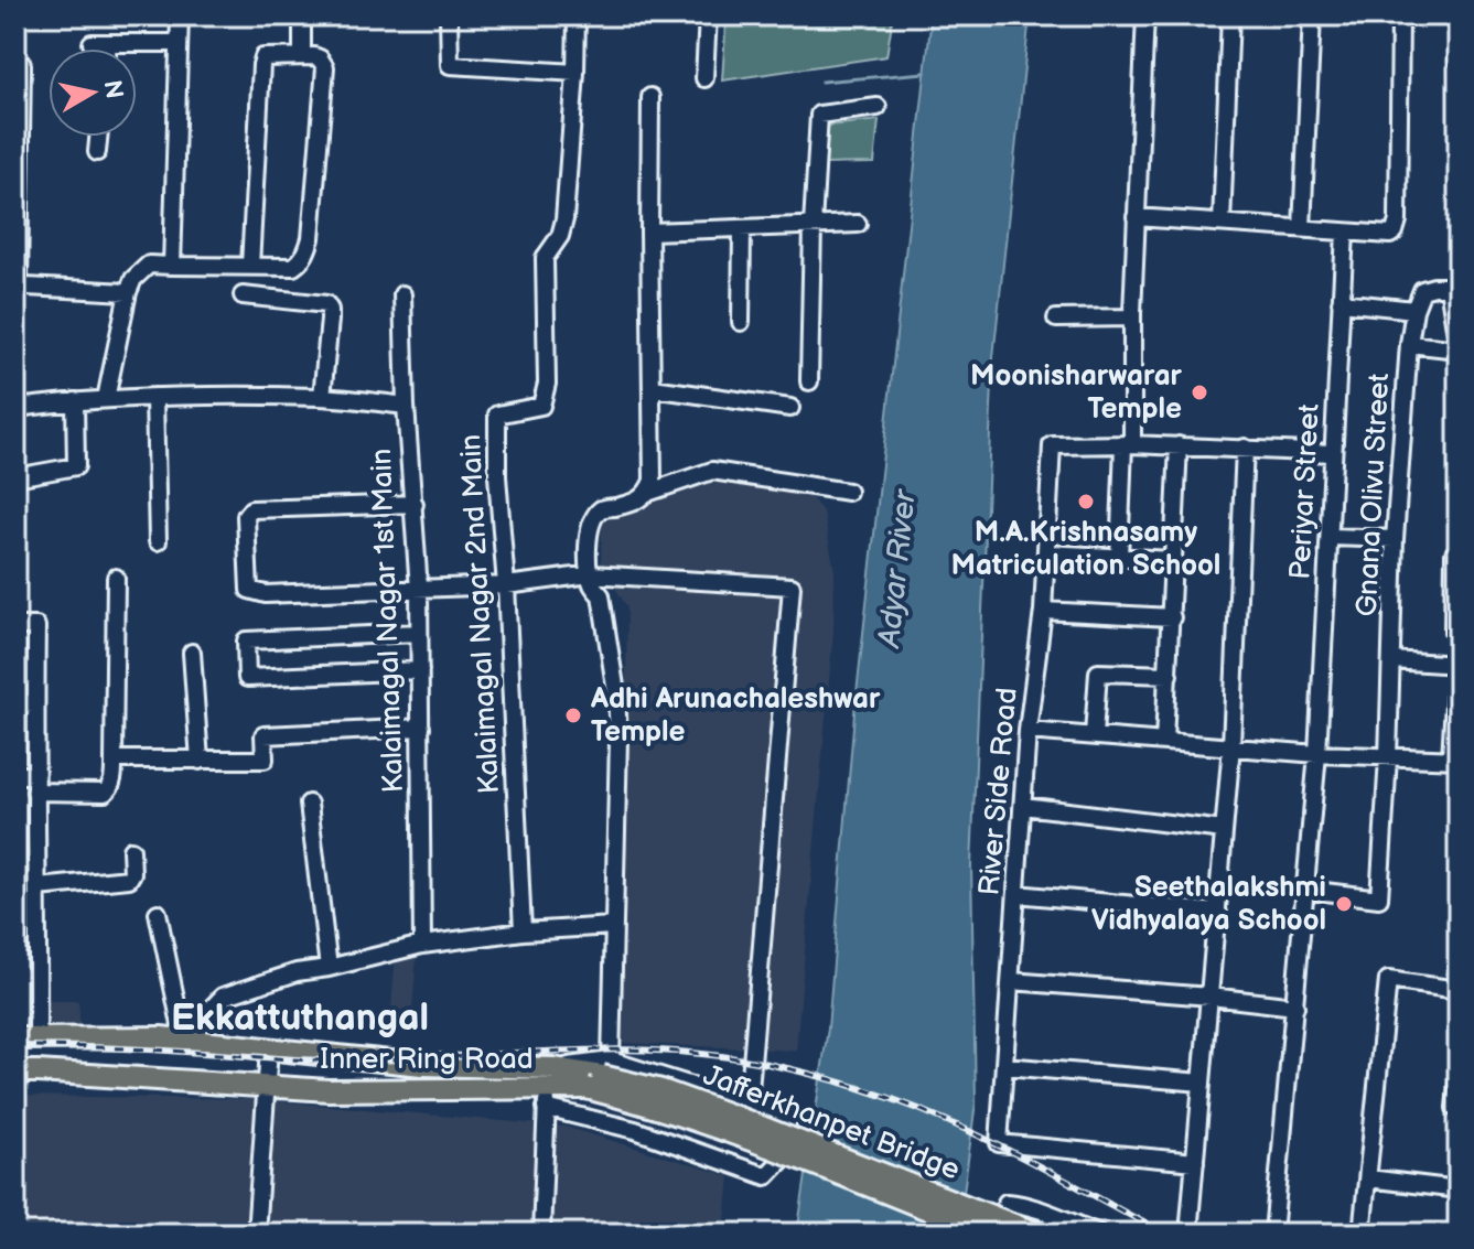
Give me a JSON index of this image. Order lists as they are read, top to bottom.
{
  "streets": {
    "main road": ["Inner Ring Road", "Jafferkhanpet Bridge"],
    "street": [
      "Periyar Street",
      "Gnana Olivu Street",
      "Kalaimagal Nagar 2nd Main",
      "Kalaimagal Nagar 1st Main",
      "River Side Road"
    ]
  },
  "crossings": [
    ["Periyar Street", "Gnana Olivu Street"],
    ["Inner Ring Road", "Jafferkhanpet Bridge"]
  ],
  "districts": ["Ekkattuthangal"],
  "water": ["Adyar River"],
  "places": [
    "Moonisharwarar Temple",
    "M.A.Krishnasamy Matriculation School",
    "Adhi Arunachaleshwar Temple",
    "Seethalakshmi Vidhyalaya School"
  ],
  "north": "right"
}
